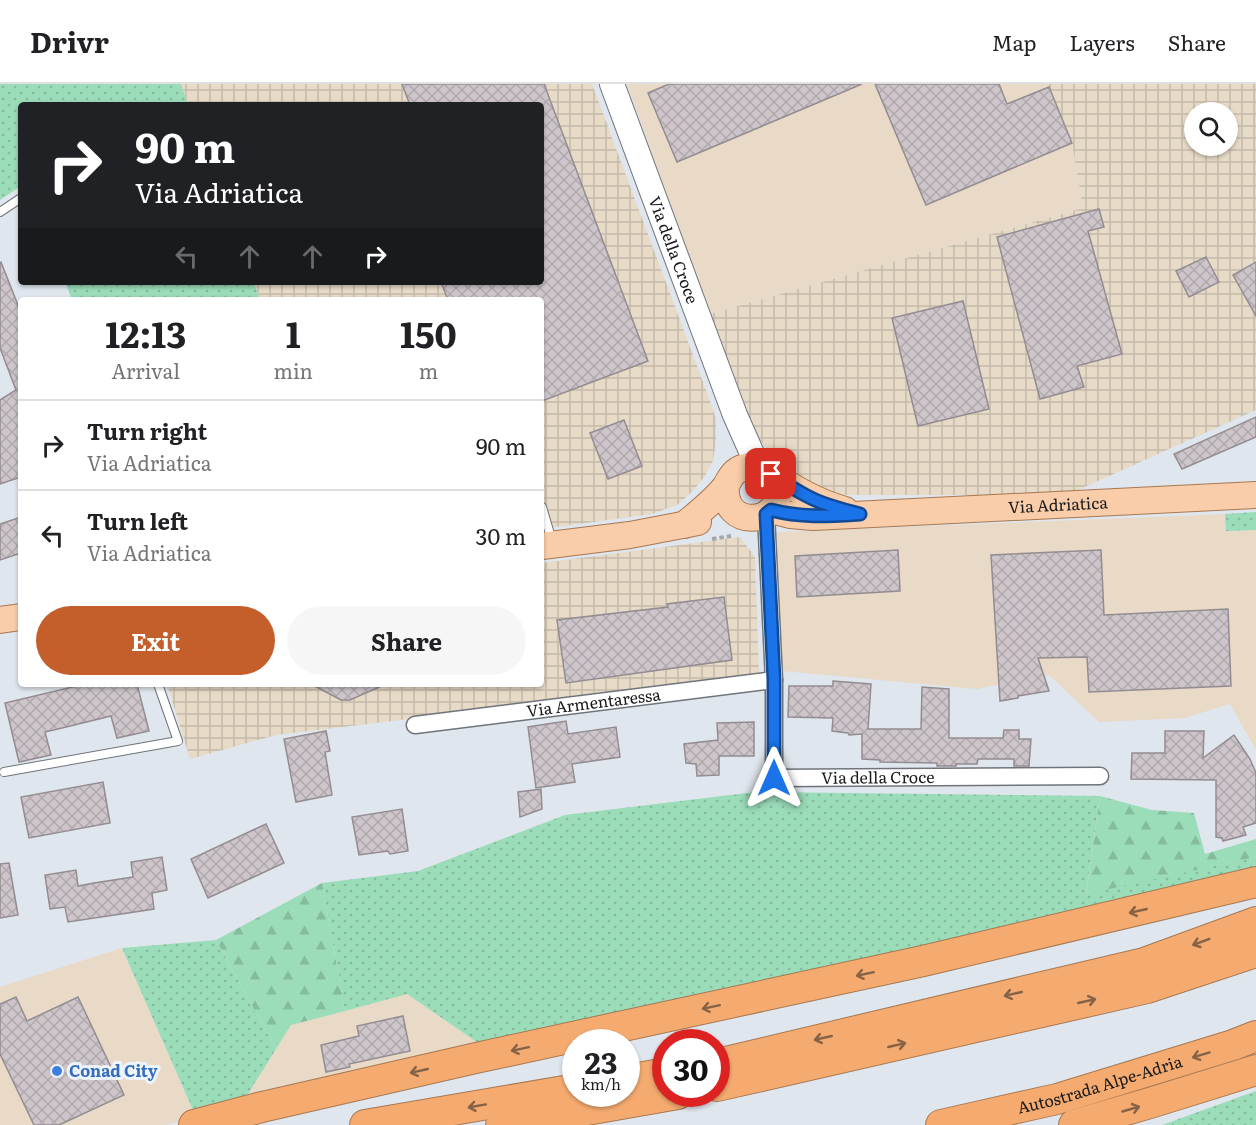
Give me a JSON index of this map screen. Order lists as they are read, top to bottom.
{
  "streets": {
    "highway": ["Autostrada Alpe-Adria"],
    "main road": ["Via della Croce", "Via Adriatica"],
    "street": ["Via Armentaressa"]
  },
  "crossings": [
    ["Via della Croce", "Via Adriatica"],
    ["Via della Croce", "Via Armentaressa"]
  ],
  "places": ["Conad City"],
  "page": {
    "header": "Drivr",
    "nav": ["Map", "Layers", "Share"],
    "turn": ["90 m", "Via Adriatica"],
    "eta": [
      "12:13",
      "Arrival",
      "1",
      "min",
      "150",
      "m"
    ],
    "list": [
      {
        "name": "Turn right",
        "note": "Via Adriatica",
        "value": "90 m"
      },
      {
        "name": "Turn left",
        "note": "Via Adriatica",
        "value": "30 m"
      }
    ],
    "buttons": ["Exit", "Share"],
    "speed": "23 km/h",
    "limit": "30"
  }
}
